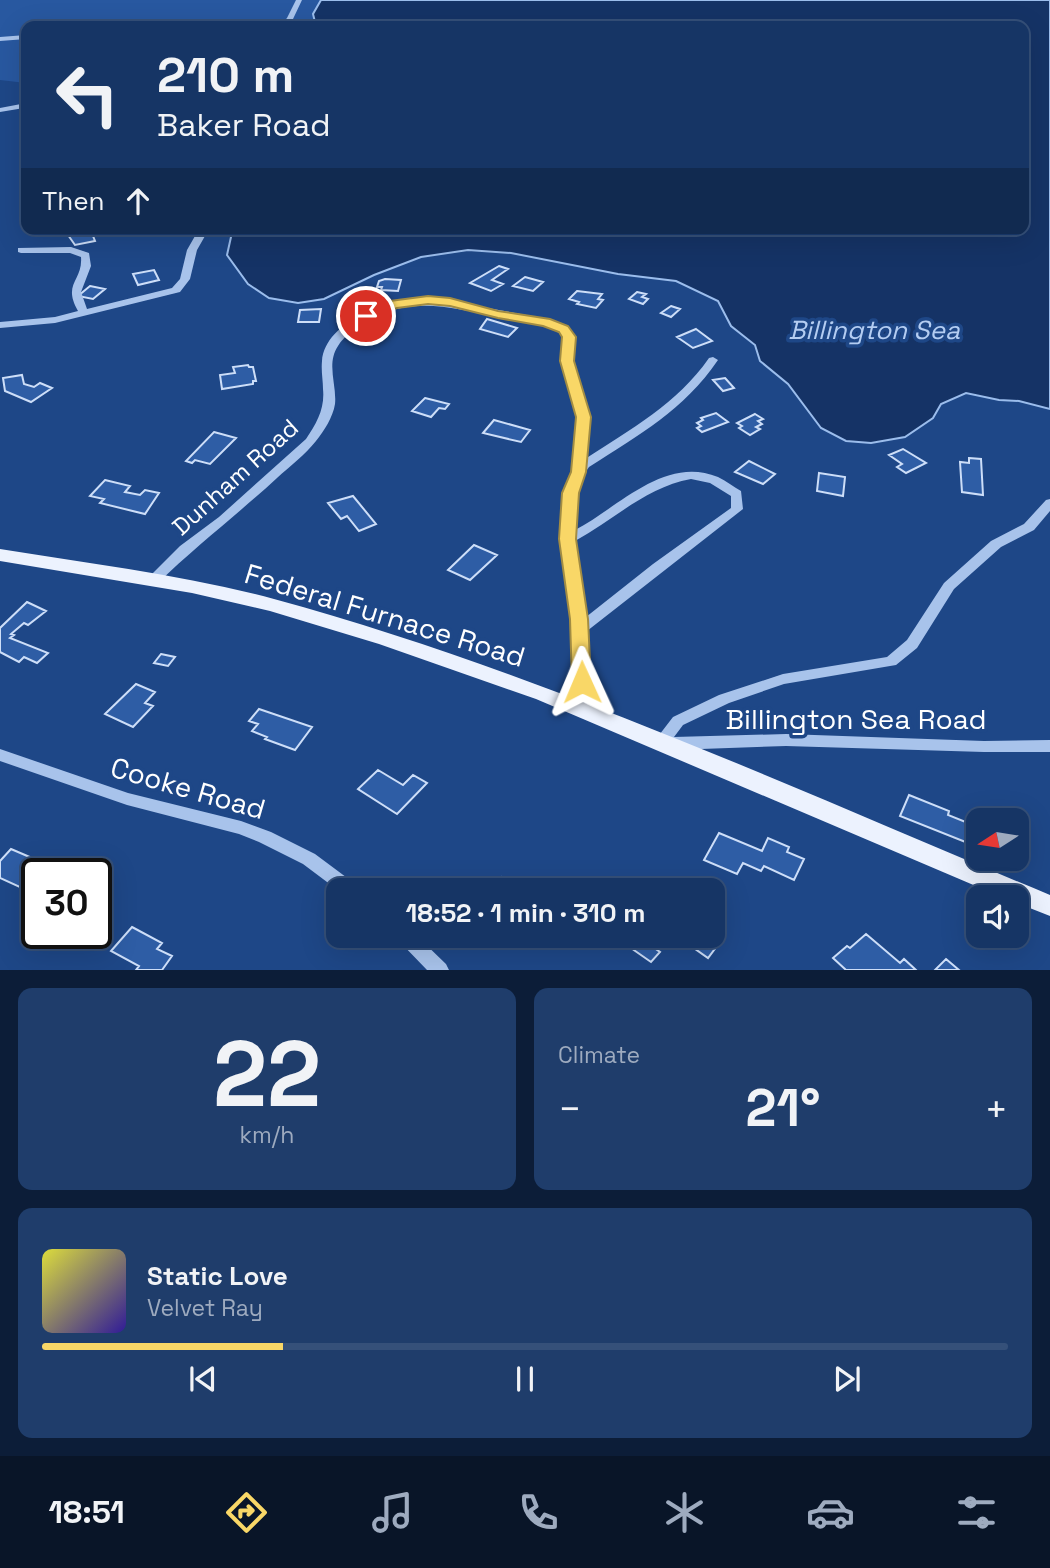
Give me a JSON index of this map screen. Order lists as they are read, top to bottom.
{
  "streets": {
    "main road": ["Federal Furnace Road"],
    "street": ["Dunham Road", "Billington Sea Road", "Cooke Road"]
  },
  "crossings": [
    ["Dunham Road", "Federal Furnace Road"],
    ["Federal Furnace Road", "Billington Sea Road"]
  ],
  "water": ["Billington Sea"],
  "north": "left",
  "page": {
    "turn": ["210 m", "Baker Road"],
    "then": "Then",
    "limit": "30",
    "trip": "18:52 · 1 min · 310 m",
    "tile": [
      ["22", "km/h"],
      "Climate"
    ],
    "heat": ["−", "21°", "+"],
    "song": ["Static Love", "Velvet Ray"],
    "tabs": "18:51"
  }
}
